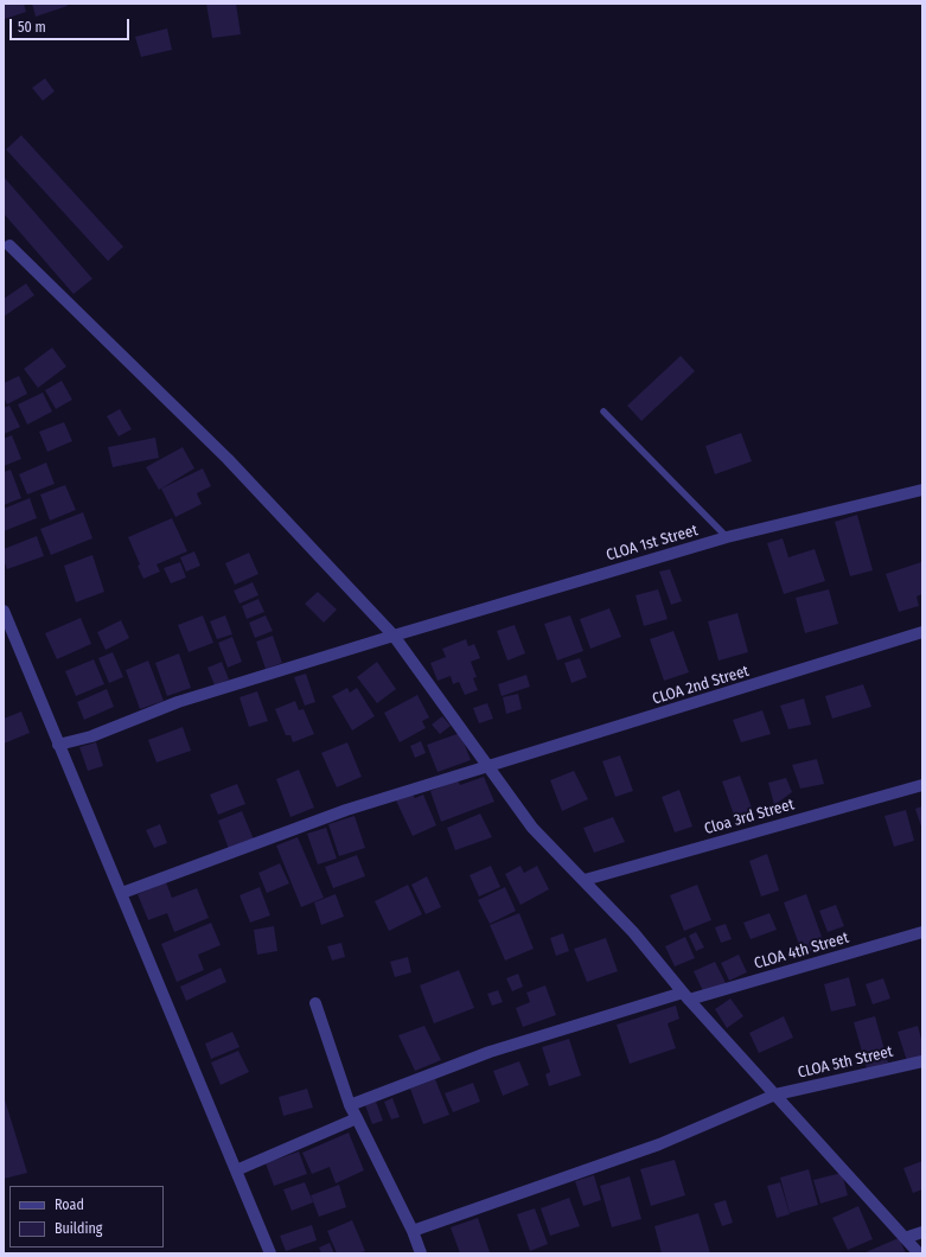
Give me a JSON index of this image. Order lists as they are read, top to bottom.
{
  "streets": {
    "street": [
      "CLOA 1st Street",
      "CLOA 2nd Street",
      "Cloa 3rd Street",
      "CLOA 4th Street",
      "CLOA 5th Street"
    ]
  },
  "legend": ["Road", "Building"],
  "scale_bar": "50 m"
}
